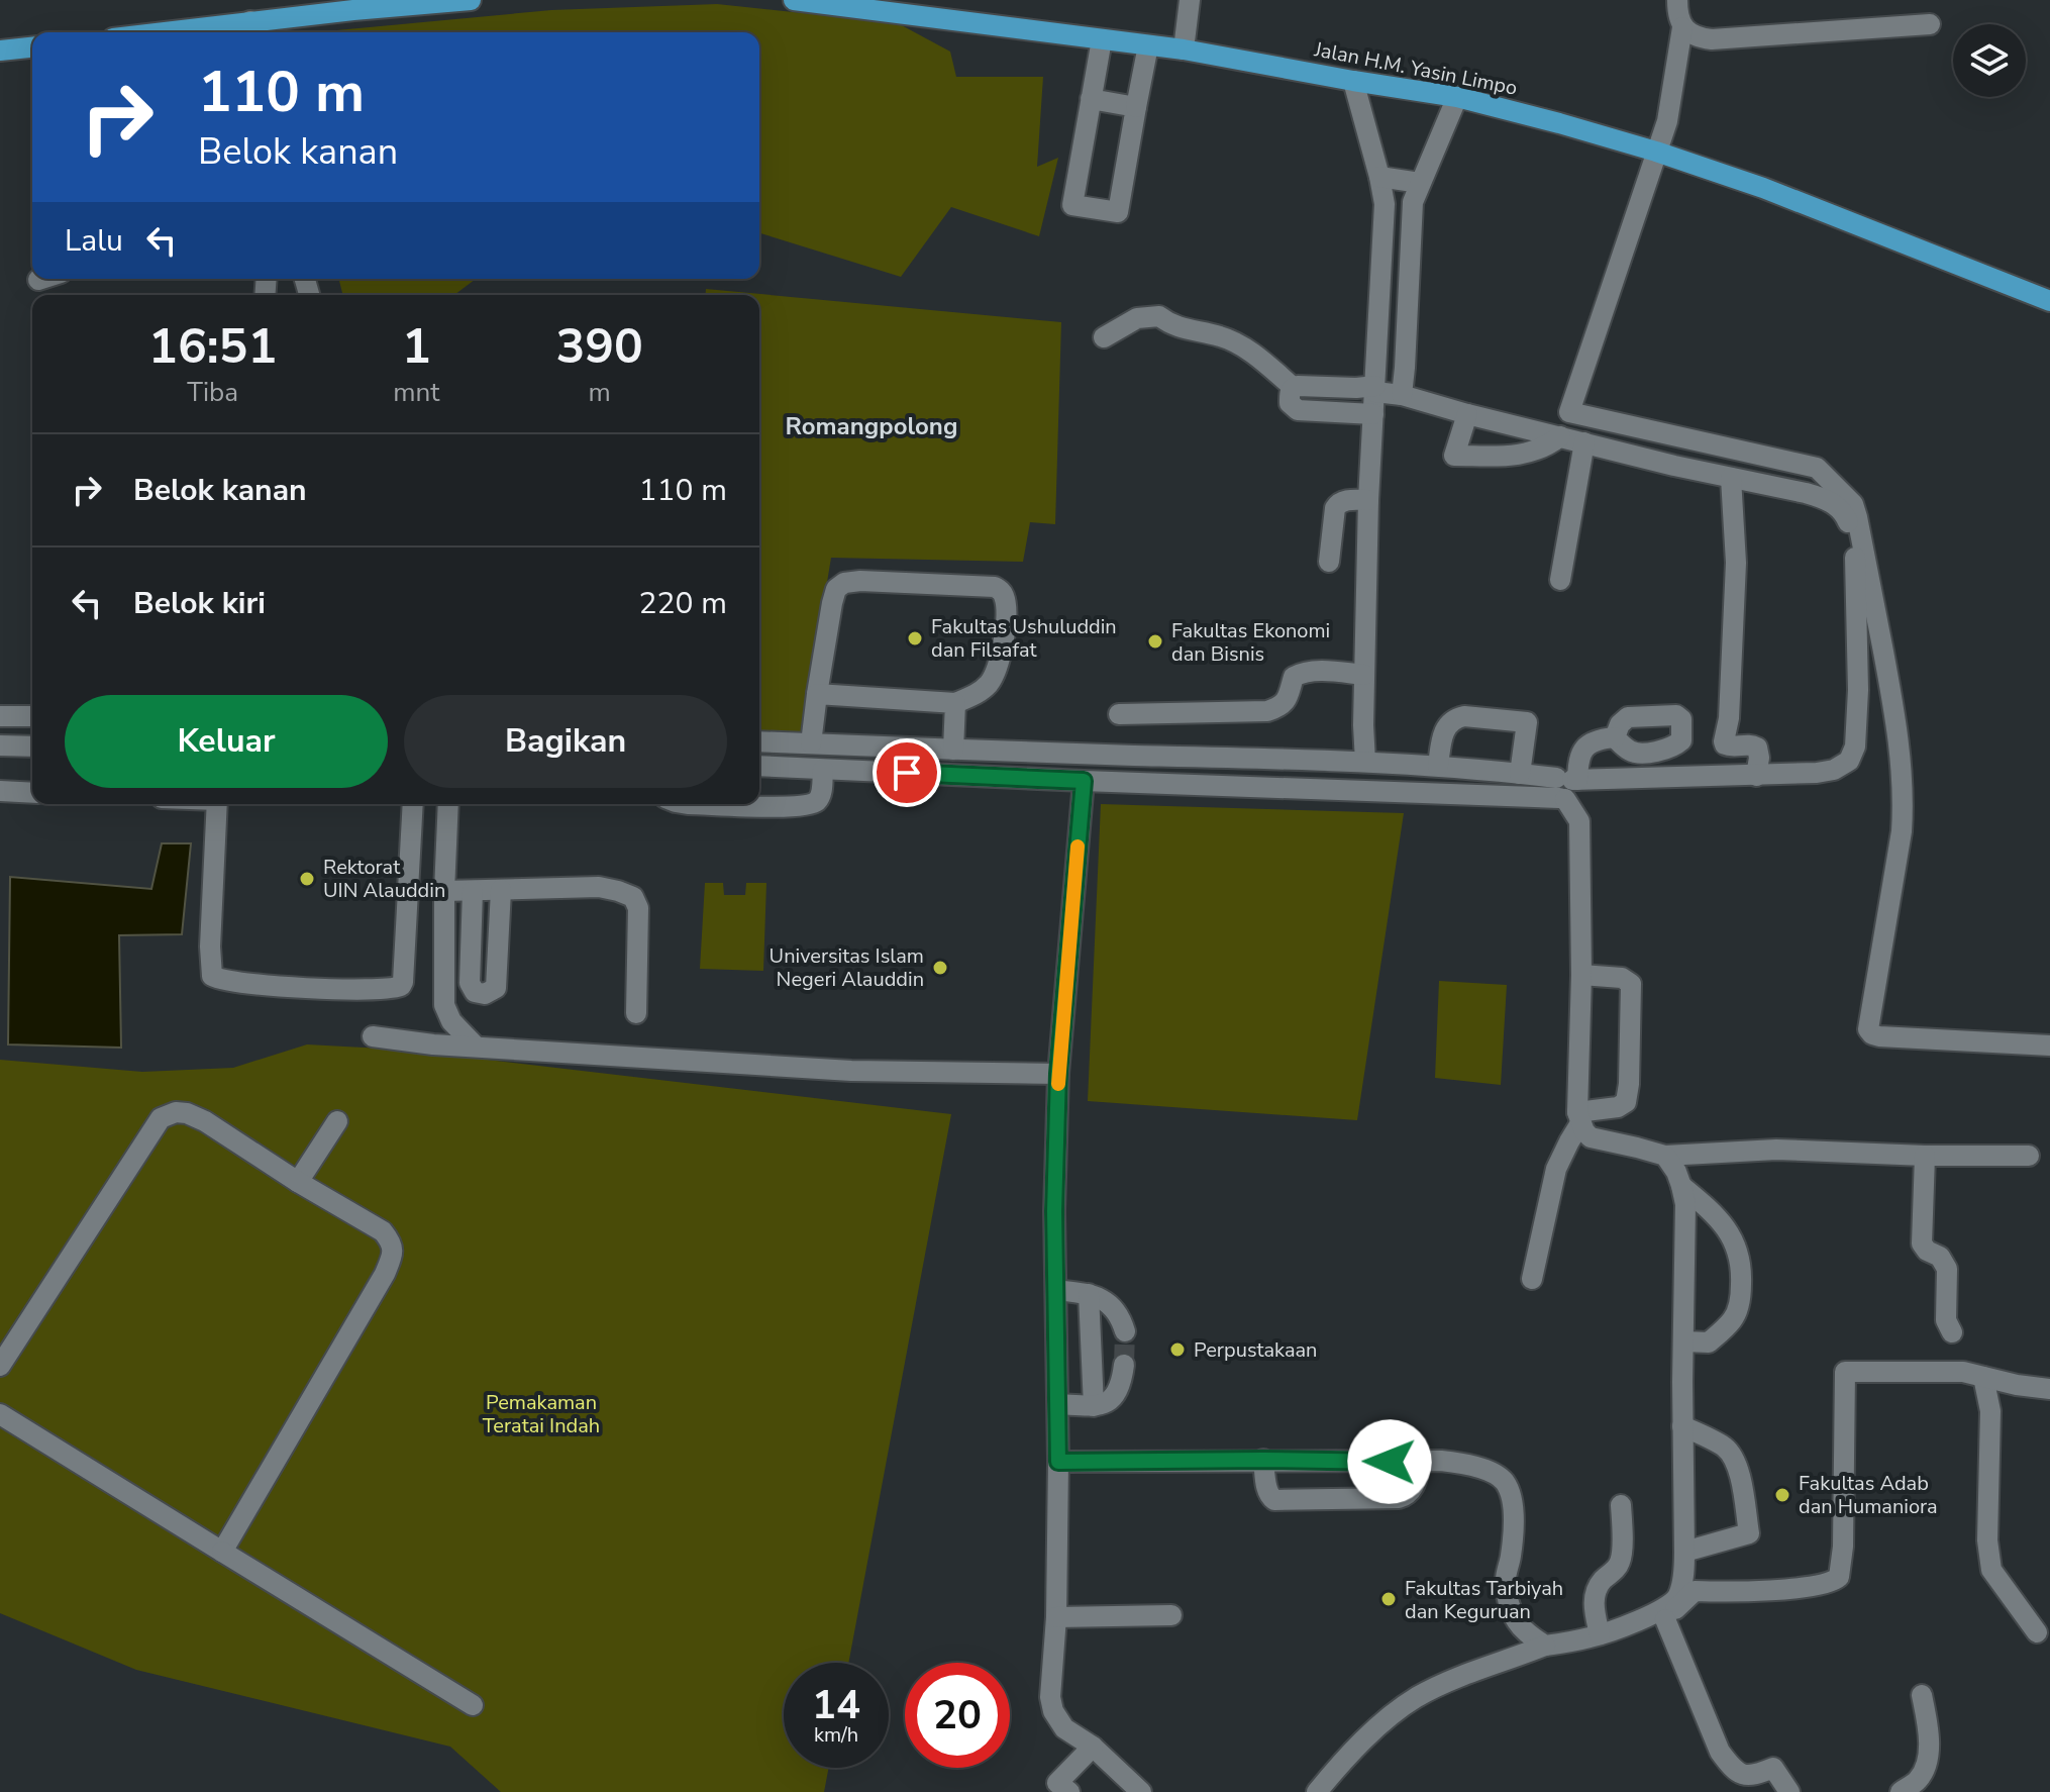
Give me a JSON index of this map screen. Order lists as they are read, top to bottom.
{
  "streets": {
    "main road": ["Jalan H.M. Yasin Limpo"]
  },
  "districts": ["Romangpolong"],
  "parks": ["Pemakaman Teratai Indah"],
  "places": [
    "Fakultas Ushuluddin dan Filsafat",
    "Fakultas Ekonomi dan Bisnis",
    "Rektorat UIN Alauddin",
    "Universitas Islam Negeri Alauddin",
    "Perpustakaan",
    "Fakultas Adab dan Humaniora",
    "Fakultas Tarbiyah dan Keguruan"
  ],
  "page": {
    "turn": ["110 m", "Belok kanan"],
    "then": "Lalu",
    "eta": [
      "16:51",
      "Tiba",
      "1",
      "mnt",
      "390",
      "m"
    ],
    "list": [
      {
        "name": "Belok kanan",
        "value": "110 m"
      },
      {
        "name": "Belok kiri",
        "value": "220 m"
      }
    ],
    "buttons": ["Keluar", "Bagikan"],
    "speed": "14 km/h",
    "limit": "20"
  }
}
